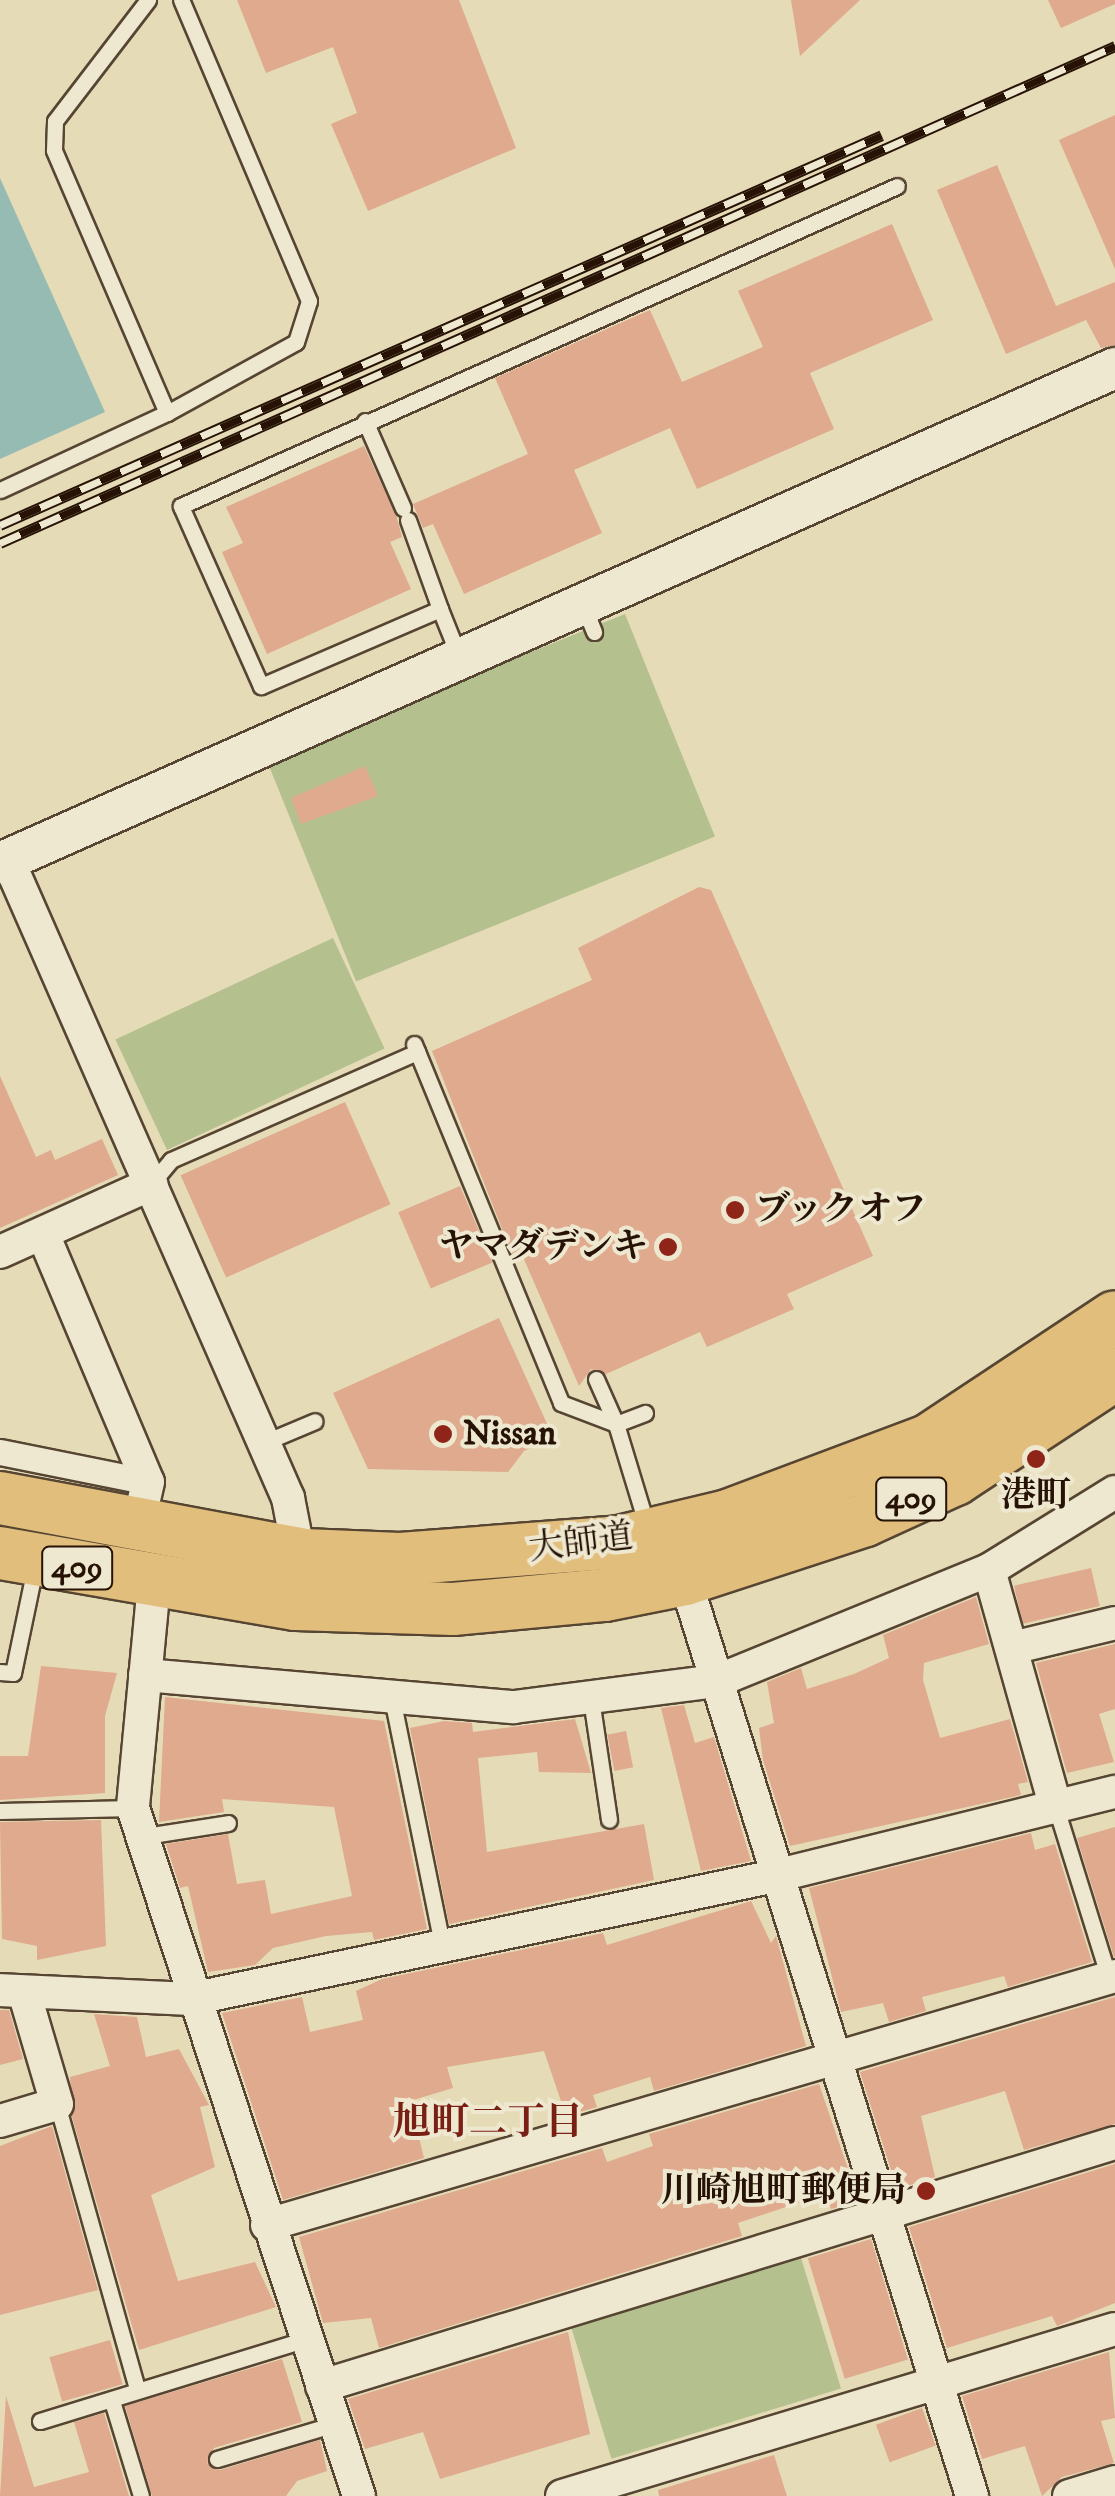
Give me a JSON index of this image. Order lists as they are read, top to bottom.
{
  "streets": {
    "highway": ["409", "大師道"]
  },
  "districts": ["旭町二丁目"],
  "places": [
    "ブックオフ",
    "ヤマダデンキ",
    "Nissan",
    "港町",
    "川崎旭町郵便局"
  ]
}
